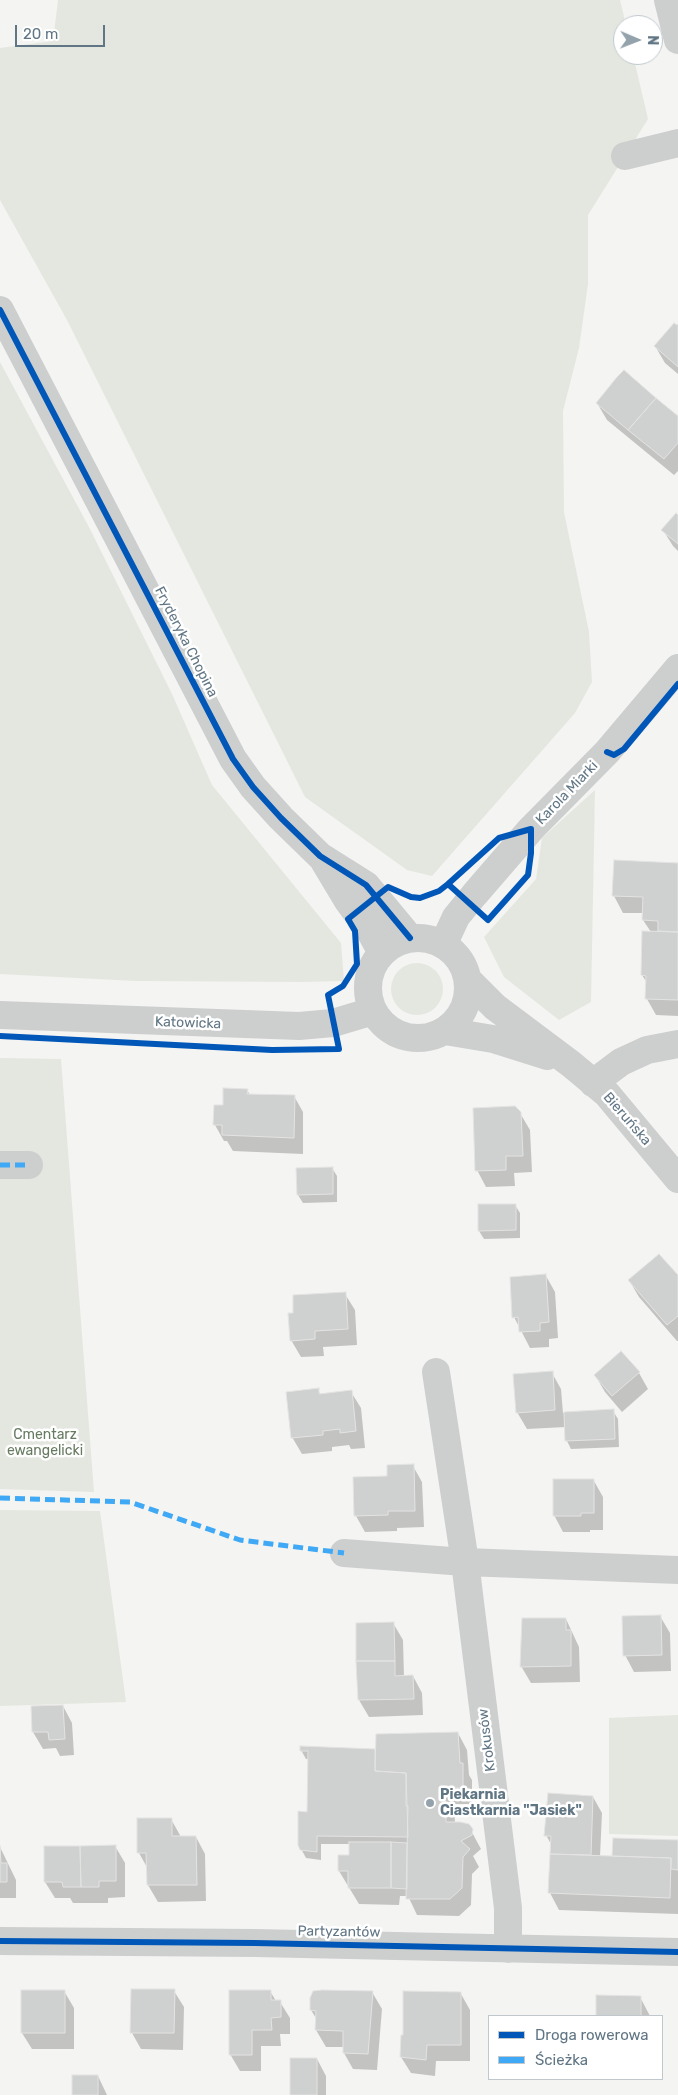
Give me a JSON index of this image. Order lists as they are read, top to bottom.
{
  "streets": {
    "street": [
      "Fryderyka Chopina",
      "Karola Miarki",
      "Katowicka",
      "Bieruńska",
      "Krokusów",
      "Partyzantów"
    ]
  },
  "crossings": [
    ["Fryderyka Chopina", "Karola Miarki"],
    ["Fryderyka Chopina", "Katowicka"],
    ["Fryderyka Chopina", "Bieruńska"],
    ["Karola Miarki", "Katowicka"],
    ["Karola Miarki", "Bieruńska"],
    ["Katowicka", "Bieruńska"],
    ["Krokusów", "Partyzantów"]
  ],
  "parks": ["Cmentarz ewangelicki"],
  "places": ["Piekarnia Ciastkarnia \"Jasiek\""],
  "legend": ["Droga rowerowa", "Ścieżka"],
  "scale_bar": "20 m",
  "north": "right"
}
